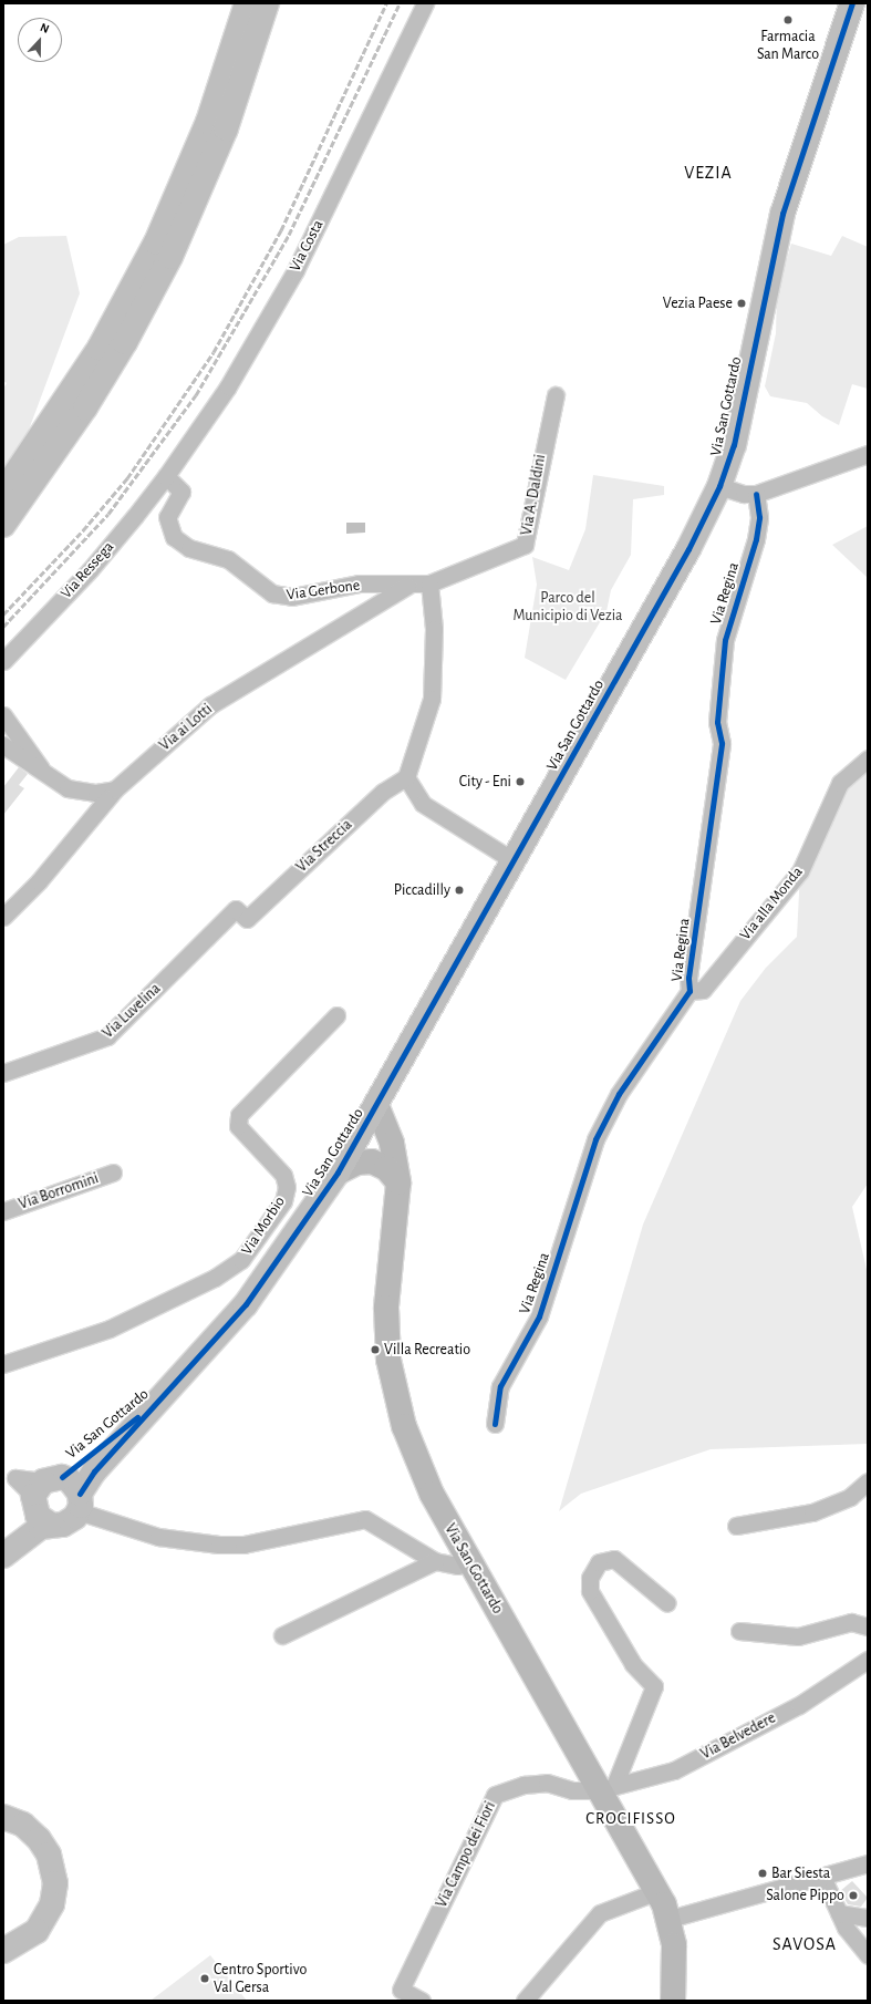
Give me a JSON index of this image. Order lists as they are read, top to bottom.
{
  "streets": {
    "main road": ["Via San Gottardo"],
    "street": [
      "Via Costa",
      "Via A. Daldini",
      "Via Ressega",
      "Via Gerbone",
      "Via Regina",
      "Via ai Lotti",
      "Via Streccia",
      "Via alla Monda",
      "Via Luvelina",
      "Via Borromini",
      "Via Morbio",
      "Via Belvedere",
      "Via Campo dei Fiori"
    ]
  },
  "crossings": [
    ["Via Costa", "Via Ressega"],
    ["Via Costa", "Via Gerbone"],
    ["Via San Gottardo", "Via Belvedere"],
    ["Via San Gottardo", "Via Campo dei Fiori"],
    ["Via A. Daldini", "Via Gerbone"],
    ["Via Ressega", "Via Gerbone"],
    ["Via Gerbone", "Via ai Lotti"],
    ["Via Regina", "Via alla Monda"],
    ["Via Streccia", "Via Luvelina"],
    ["Via Belvedere", "Via Campo dei Fiori"]
  ],
  "districts": ["VEZIA", "CROCIFISSO", "SAVOSA"],
  "parks": ["Parco del Municipio di Vezia"],
  "places": [
    "Farmacia San Marco",
    "Vezia Paese",
    "City - Eni",
    "Piccadilly",
    "Villa Recreatio",
    "Bar Siesta",
    "Salone Pippo",
    "Centro Sportivo Val Gersa"
  ],
  "north": "top"
}
